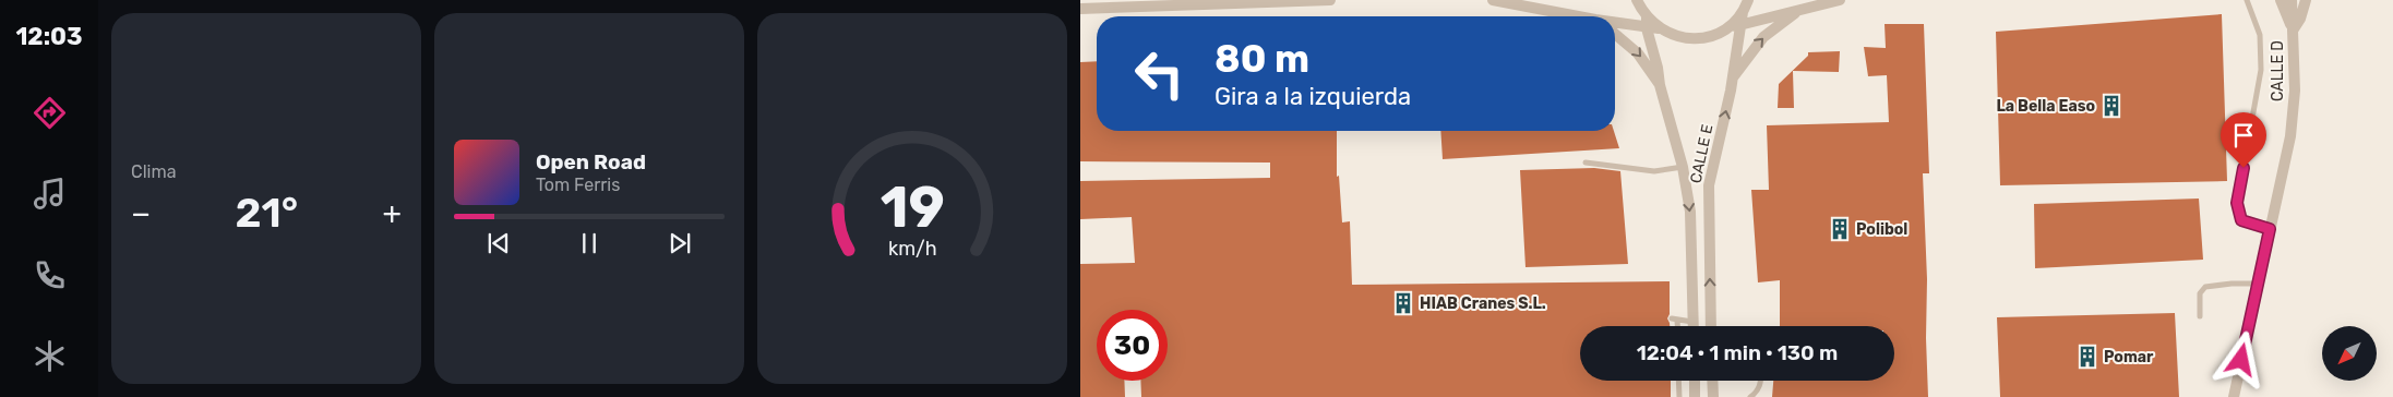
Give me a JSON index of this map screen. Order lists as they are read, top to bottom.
{
  "streets": {
    "street": ["CALLE D", "CALLE E"]
  },
  "places": {
    "building": [
      "La Bella Easo",
      "Polibol",
      "HIAB Cranes S.L.",
      "Pomar"
    ]
  },
  "north": "bottom left",
  "page": {
    "tabs": "12:03",
    "tile": "Clima",
    "turn": ["80 m", "Gira a la izquierda"],
    "song": ["Open Road", "Tom Ferris"],
    "heat": ["−", "21°", "+"],
    "limit": "30",
    "trip": "12:04 · 1 min · 130 m",
    "gauge": ["19", "km/h"]
  }
}
